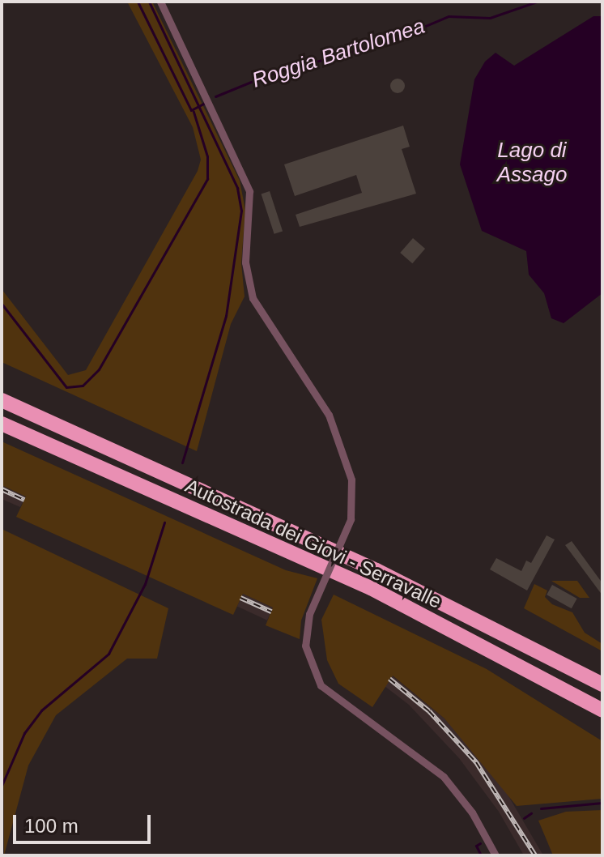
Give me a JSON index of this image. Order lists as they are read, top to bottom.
{
  "streets": {
    "highway": ["Autostrada dei Giovi - Serravalle"]
  },
  "water": ["Roggia Bartolomea", "Lago di Assago"],
  "scale_bar": "100 m"
}
